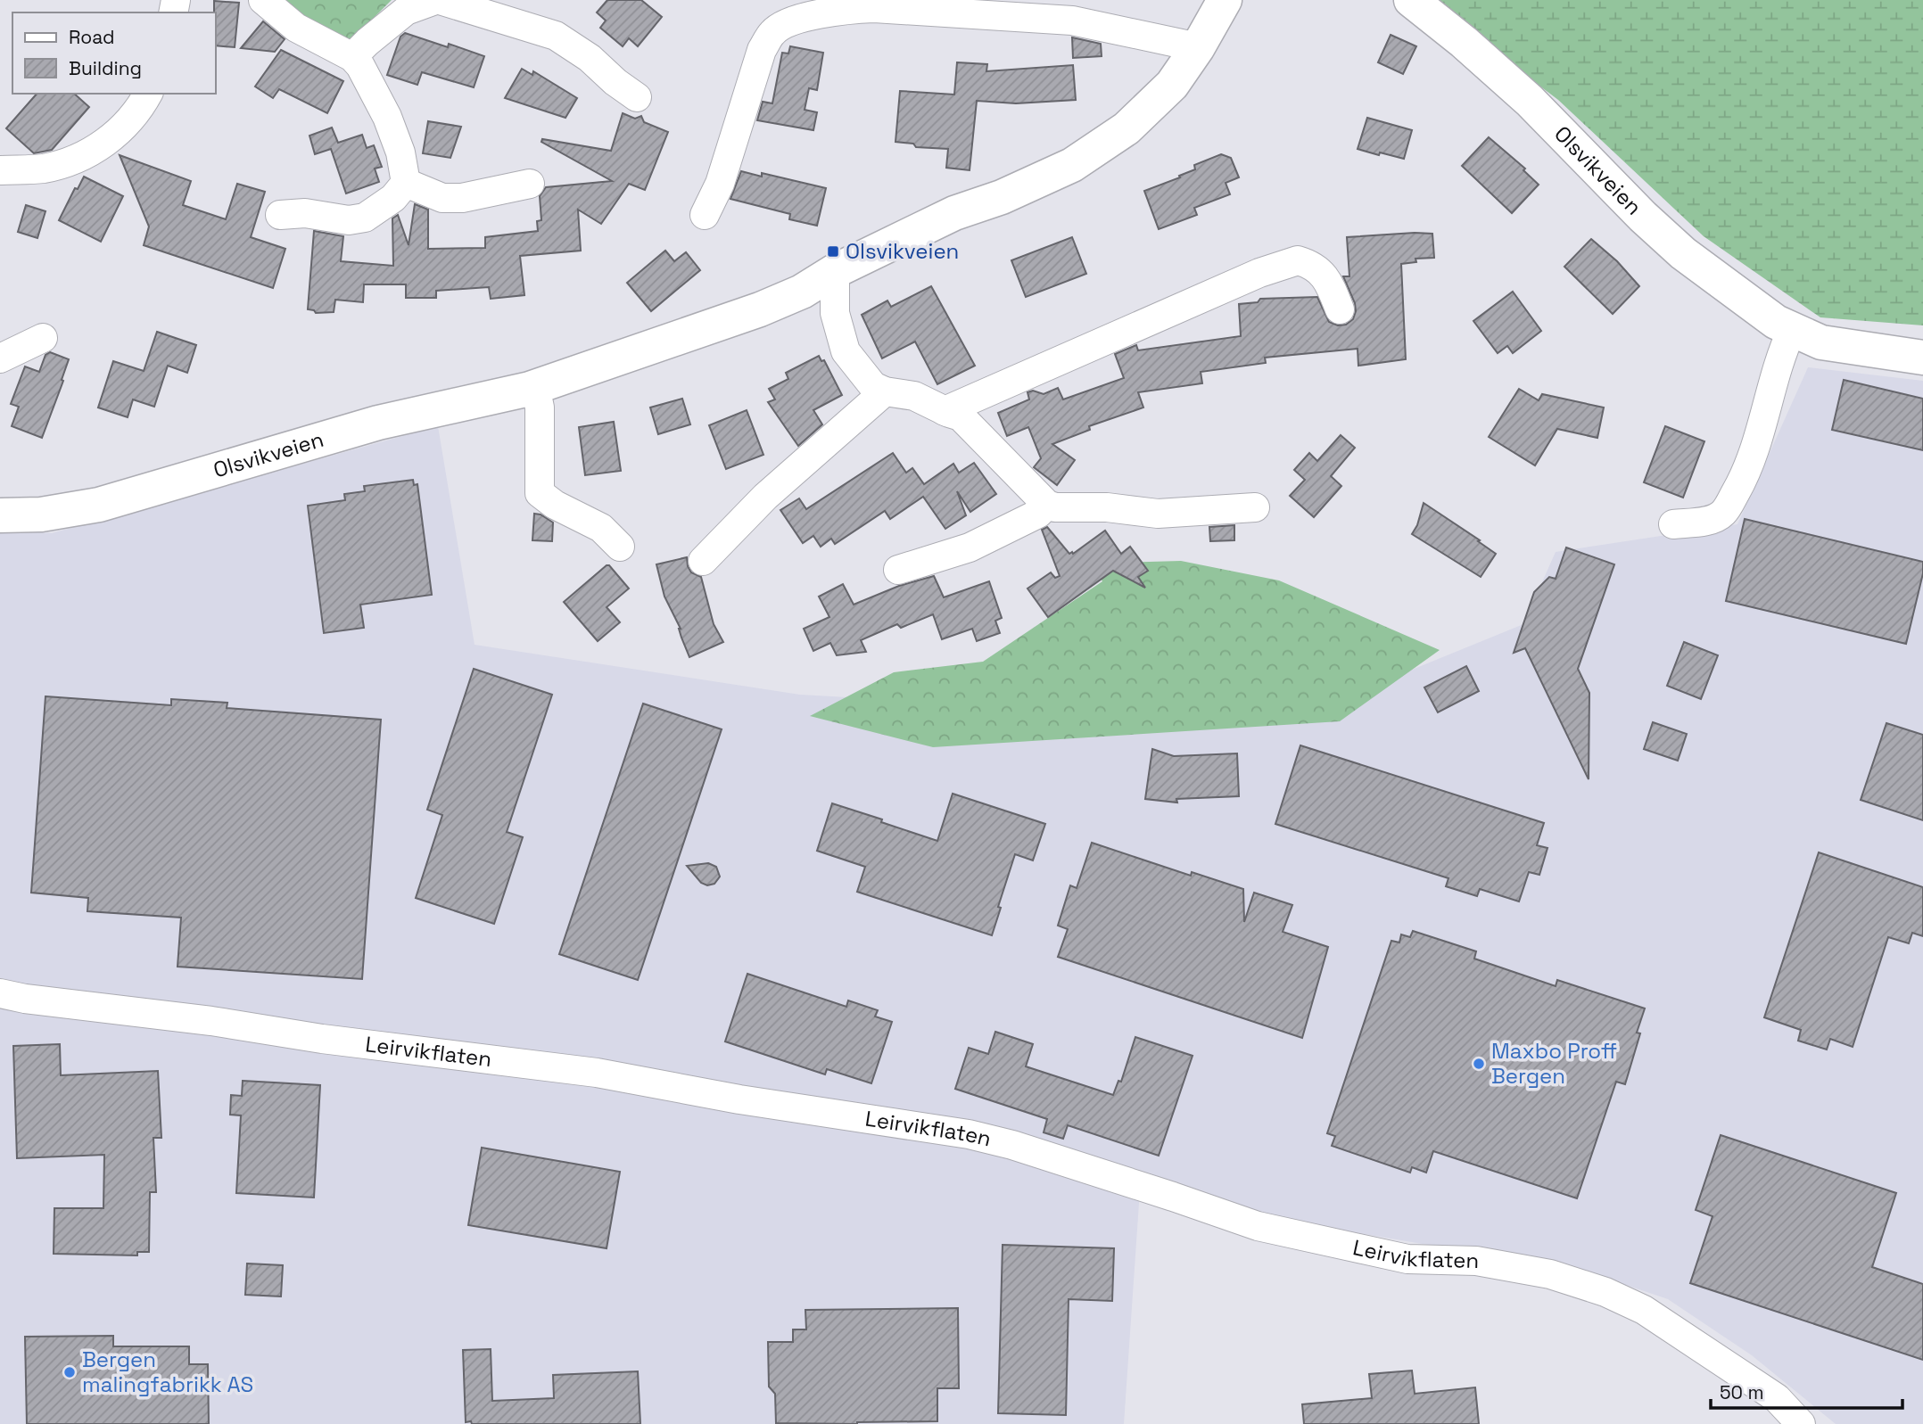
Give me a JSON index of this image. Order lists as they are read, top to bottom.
{
  "streets": {
    "main road": ["Olsvikveien"],
    "street": ["Leirvikflaten"]
  },
  "places": {
    "transit": ["Olsvikveien"],
    "other": ["Maxbo Proff Bergen", "Bergen malingfabrikk AS"]
  },
  "legend": ["Road", "Building"],
  "scale_bar": "50 m"
}
